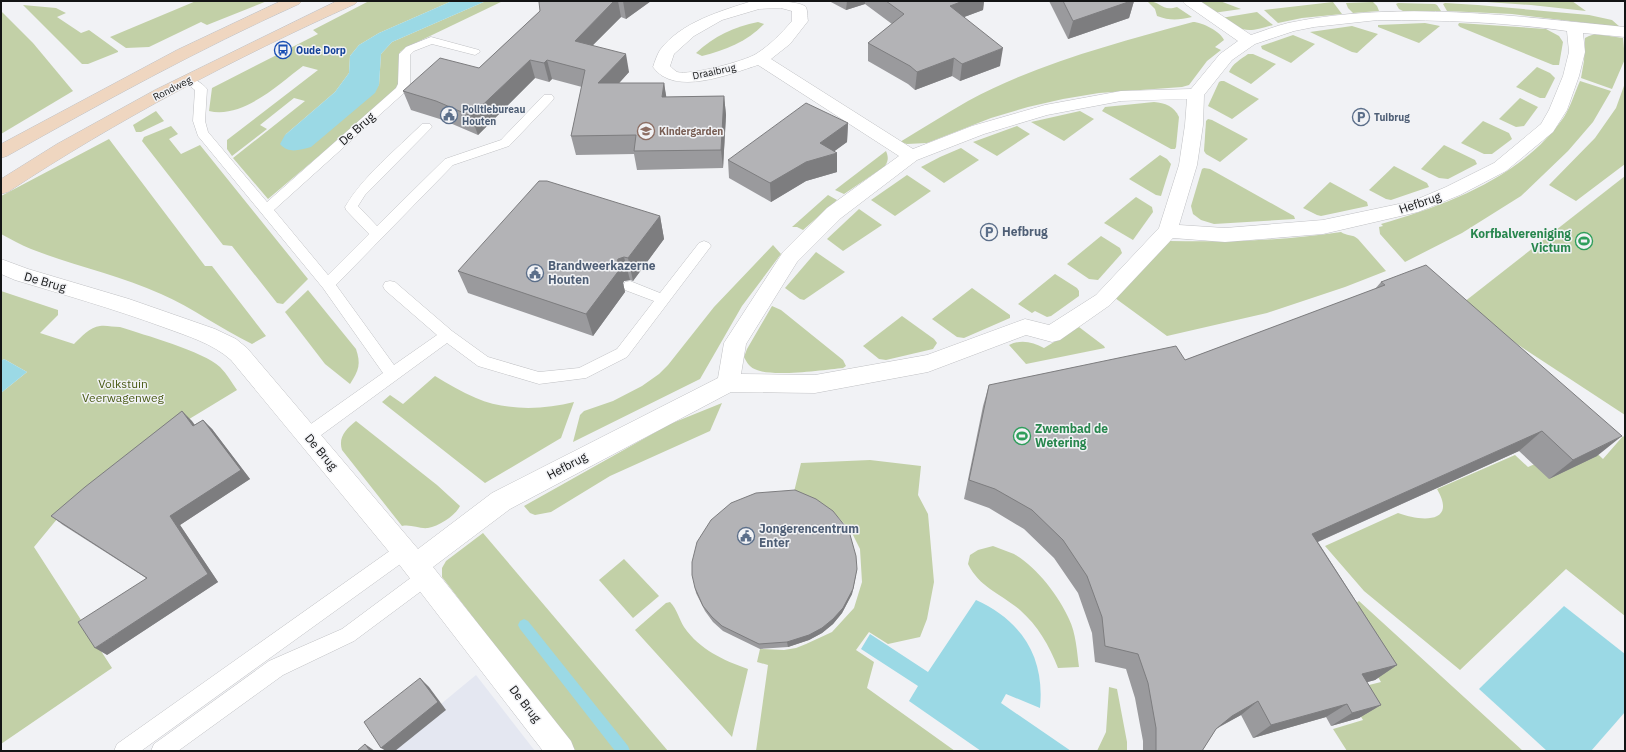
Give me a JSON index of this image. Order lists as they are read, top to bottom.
{
  "streets": {
    "main road": ["Rondweg"],
    "street": ["Draaibrug", "De Brug", "Hefbrug"]
  },
  "crossings": [
    ["De Brug", "Hefbrug"]
  ],
  "parks": ["Volkstuin Veerwagenweg"],
  "places": {
    "bus stop": ["Oude Dorp"],
    "public building": ["Politiebureau Houten", "Brandweerkazerne Houten", "Jongerencentrum Enter"],
    "parking": ["Tuibrug", "Hefbrug"],
    "school or university": ["Kindergarden"],
    "sports": ["Korfbalvereniging Victum", "Zwembad de Wetering"]
  }
}
